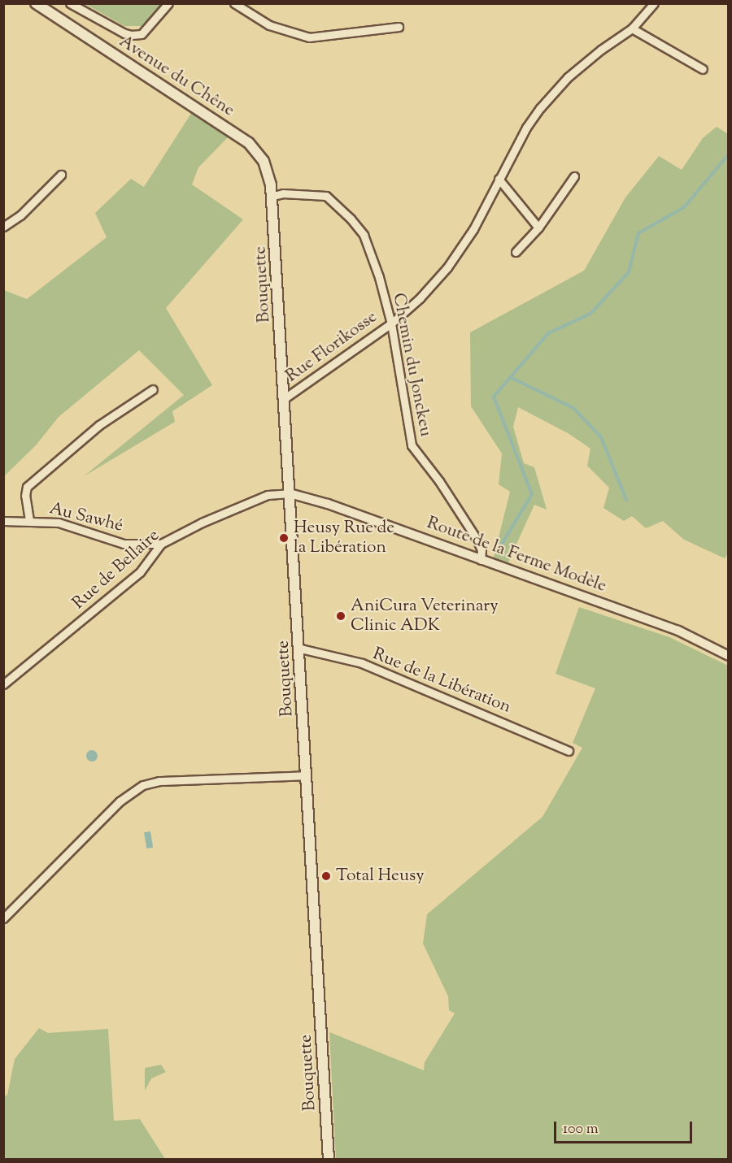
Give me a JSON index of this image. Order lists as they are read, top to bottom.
{
  "streets": {
    "main road": ["Avenue du Chêne", "Bouquette"],
    "street": [
      "Rue Florikosse",
      "Chemin du Jonckeu",
      "Au Sawhé",
      "Route de la Ferme Modèle",
      "Rue de Bellaire",
      "Rue de la Libération"
    ]
  },
  "crossings": [
    ["Avenue du Chêne", "Bouquette"],
    ["Avenue du Chêne", "Chemin du Jonckeu"],
    ["Bouquette", "Rue Florikosse"],
    ["Bouquette", "Chemin du Jonckeu"],
    ["Bouquette", "Route de la Ferme Modèle"],
    ["Bouquette", "Rue de Bellaire"],
    ["Bouquette", "Rue de la Libération"],
    ["Rue Florikosse", "Chemin du Jonckeu"],
    ["Chemin du Jonckeu", "Route de la Ferme Modèle"],
    ["Au Sawhé", "Rue de Bellaire"],
    ["Route de la Ferme Modèle", "Rue de Bellaire"]
  ],
  "places": ["Heusy Rue de la Libération", "AniCura Veterinary Clinic ADK", "Total Heusy"],
  "scale_bar": "100 m"
}
